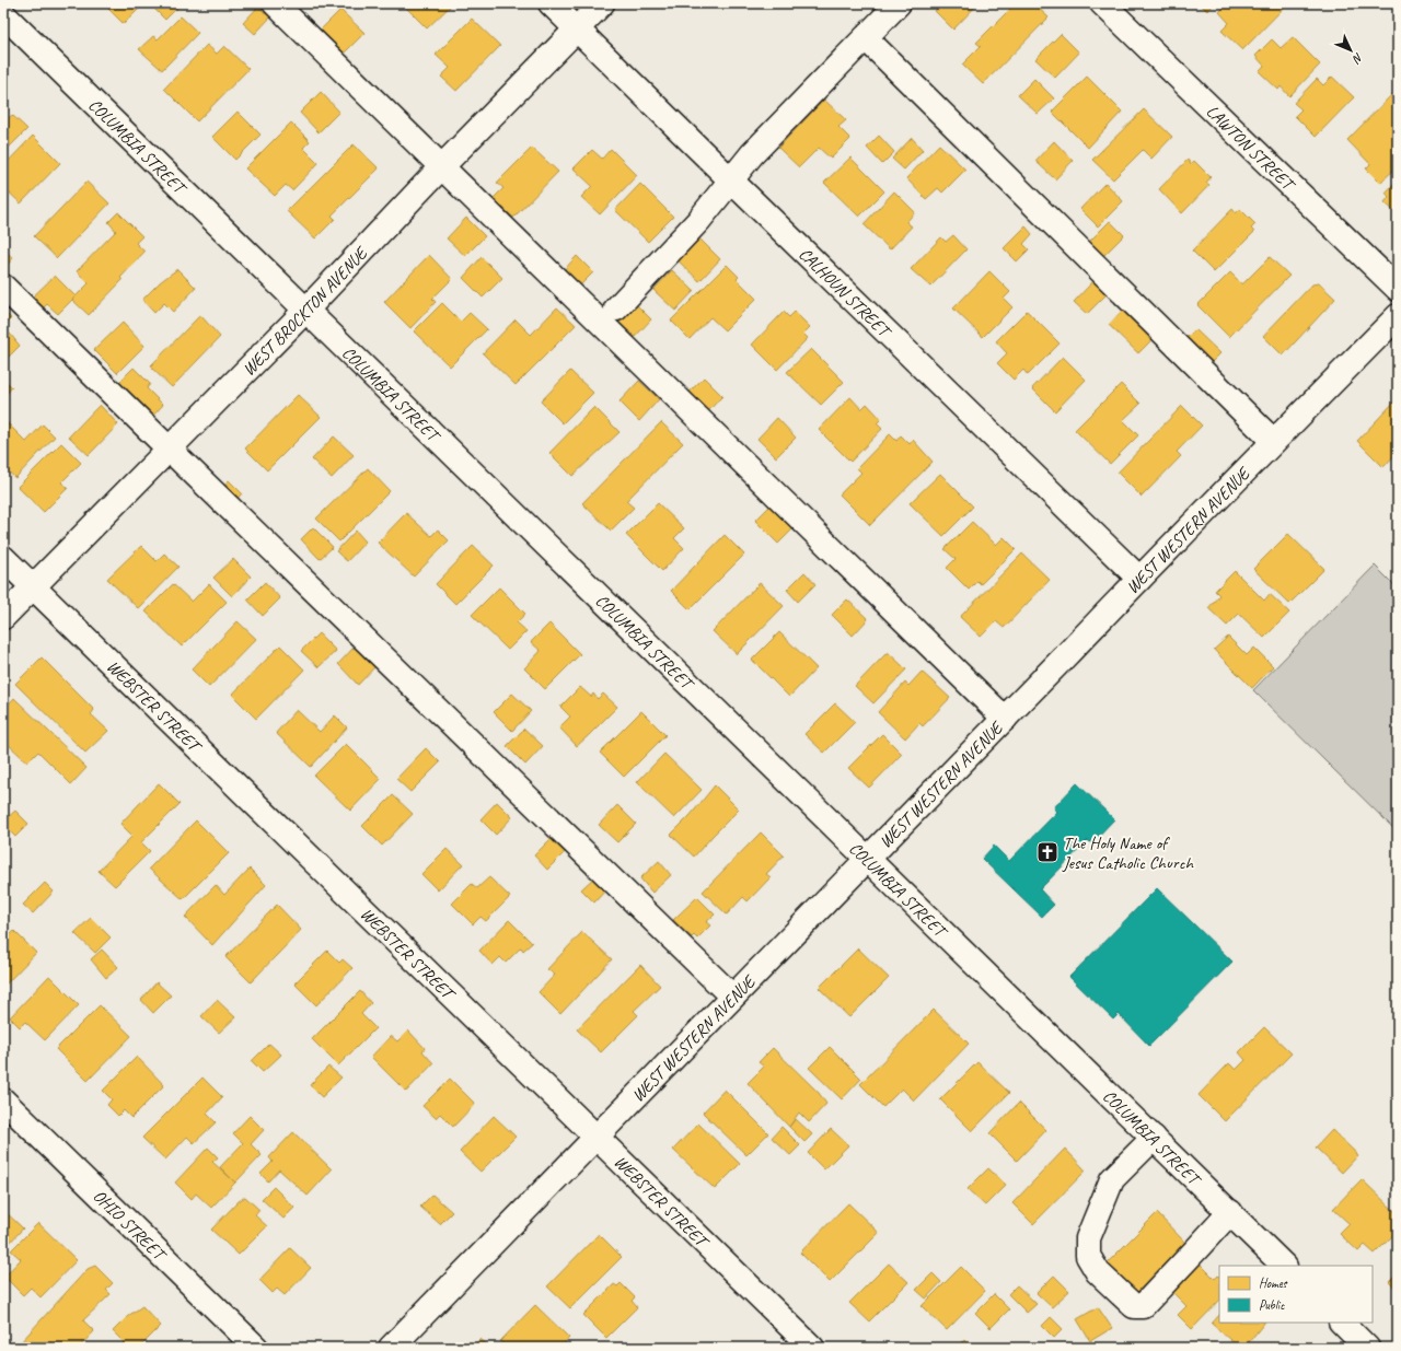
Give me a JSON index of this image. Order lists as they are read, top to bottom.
{
  "streets": {
    "street": [
      "COLUMBIA STREET",
      "LAWTON STREET",
      "CALHOUN STREET",
      "WEST BROCKTON AVENUE",
      "WEST WESTERN AVENUE",
      "WEBSTER STREET",
      "OHIO STREET"
    ]
  },
  "crossings": [
    ["COLUMBIA STREET", "WEST BROCKTON AVENUE"],
    ["COLUMBIA STREET", "WEST WESTERN AVENUE"],
    ["CALHOUN STREET", "WEST BROCKTON AVENUE"],
    ["CALHOUN STREET", "WEST WESTERN AVENUE"],
    ["WEST BROCKTON AVENUE", "WEBSTER STREET"],
    ["WEST WESTERN AVENUE", "WEBSTER STREET"]
  ],
  "places": {
    "church": ["The Holy Name of Jesus Catholic Church"]
  },
  "legend": ["Homes", "Public"],
  "north": "bottom right"
}
